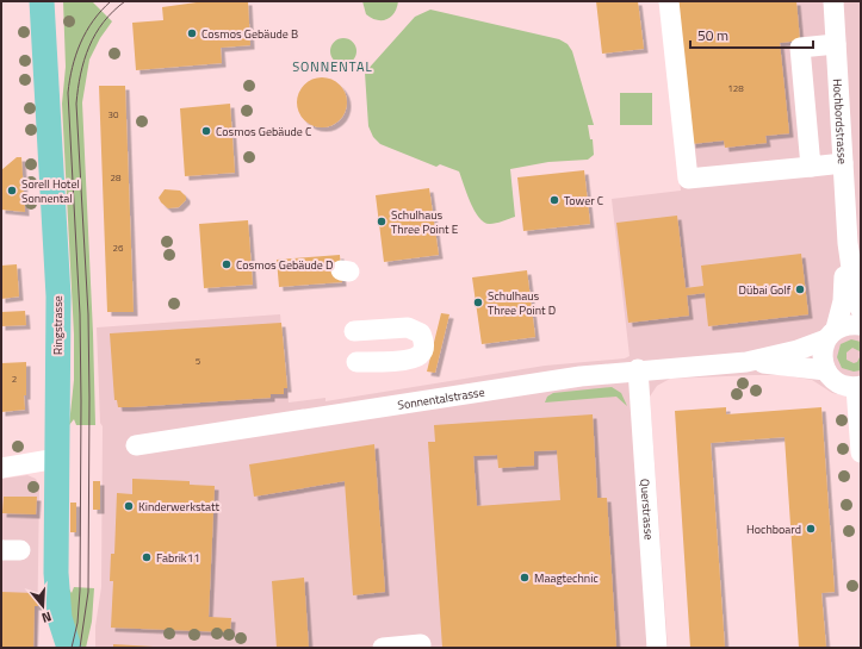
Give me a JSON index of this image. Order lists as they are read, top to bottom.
{
  "streets": {
    "main road": ["Ringstrasse"],
    "street": ["Hochbordstrasse", "Sonnentalstrasse", "Querstrasse"]
  },
  "crossings": [
    ["Hochbordstrasse", "Sonnentalstrasse"],
    ["Sonnentalstrasse", "Querstrasse"]
  ],
  "districts": ["SONNENTAL"],
  "places": [
    "Cosmos Gebäude B",
    "Cosmos Gebäude C",
    "Sorell Hotel Sonnental",
    "Tower C",
    "Schulhaus Three Point E",
    "Cosmos Gebäude D",
    "Dübai Golf",
    "Schulhaus Three Point D",
    "Kinderwerkstatt",
    "Hochboard",
    "Fabrik11",
    "Maagtechnic"
  ],
  "house_numbers": [
    "128",
    "30",
    "28",
    "26",
    "5",
    "2"
  ],
  "scale_bar": "50 m",
  "north": "bottom"
}
